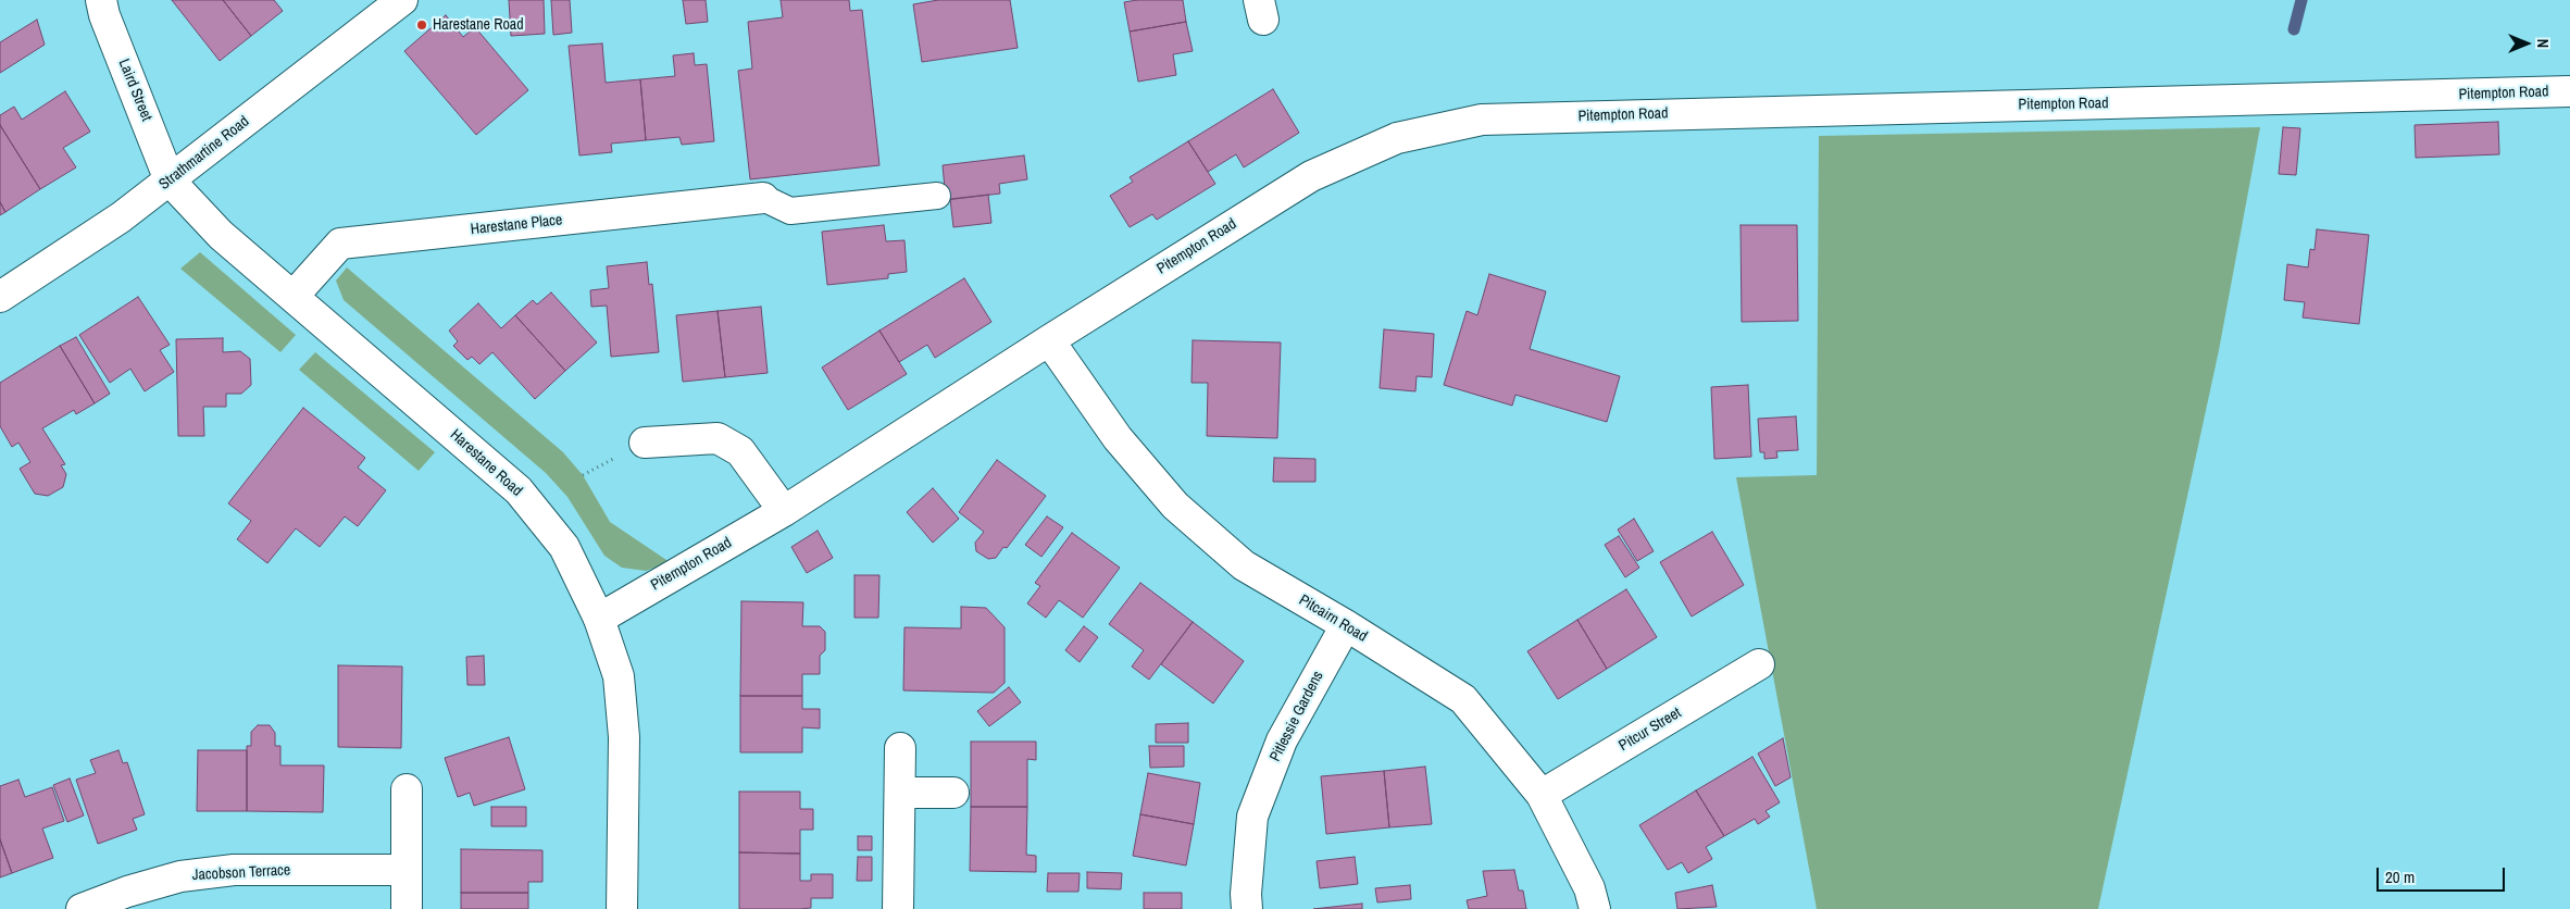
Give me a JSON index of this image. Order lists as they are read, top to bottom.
{
  "streets": {
    "street": [
      "Laird Street",
      "Pitempton Road",
      "Strathmartine Road",
      "Harestane Place",
      "Harestane Road",
      "Pitcairn Road",
      "Pitlessie Gardens",
      "Pitcur Street",
      "Jacobson Terrace"
    ]
  },
  "crossings": [
    ["Laird Street", "Strathmartine Road"],
    ["Laird Street", "Harestane Road"],
    ["Pitempton Road", "Harestane Road"],
    ["Pitempton Road", "Pitcairn Road"],
    ["Strathmartine Road", "Harestane Road"],
    ["Harestane Place", "Harestane Road"],
    ["Pitcairn Road", "Pitlessie Gardens"],
    ["Pitcairn Road", "Pitcur Street"]
  ],
  "places": ["Harestane Road"],
  "scale_bar": "20 m",
  "north": "right"
}
